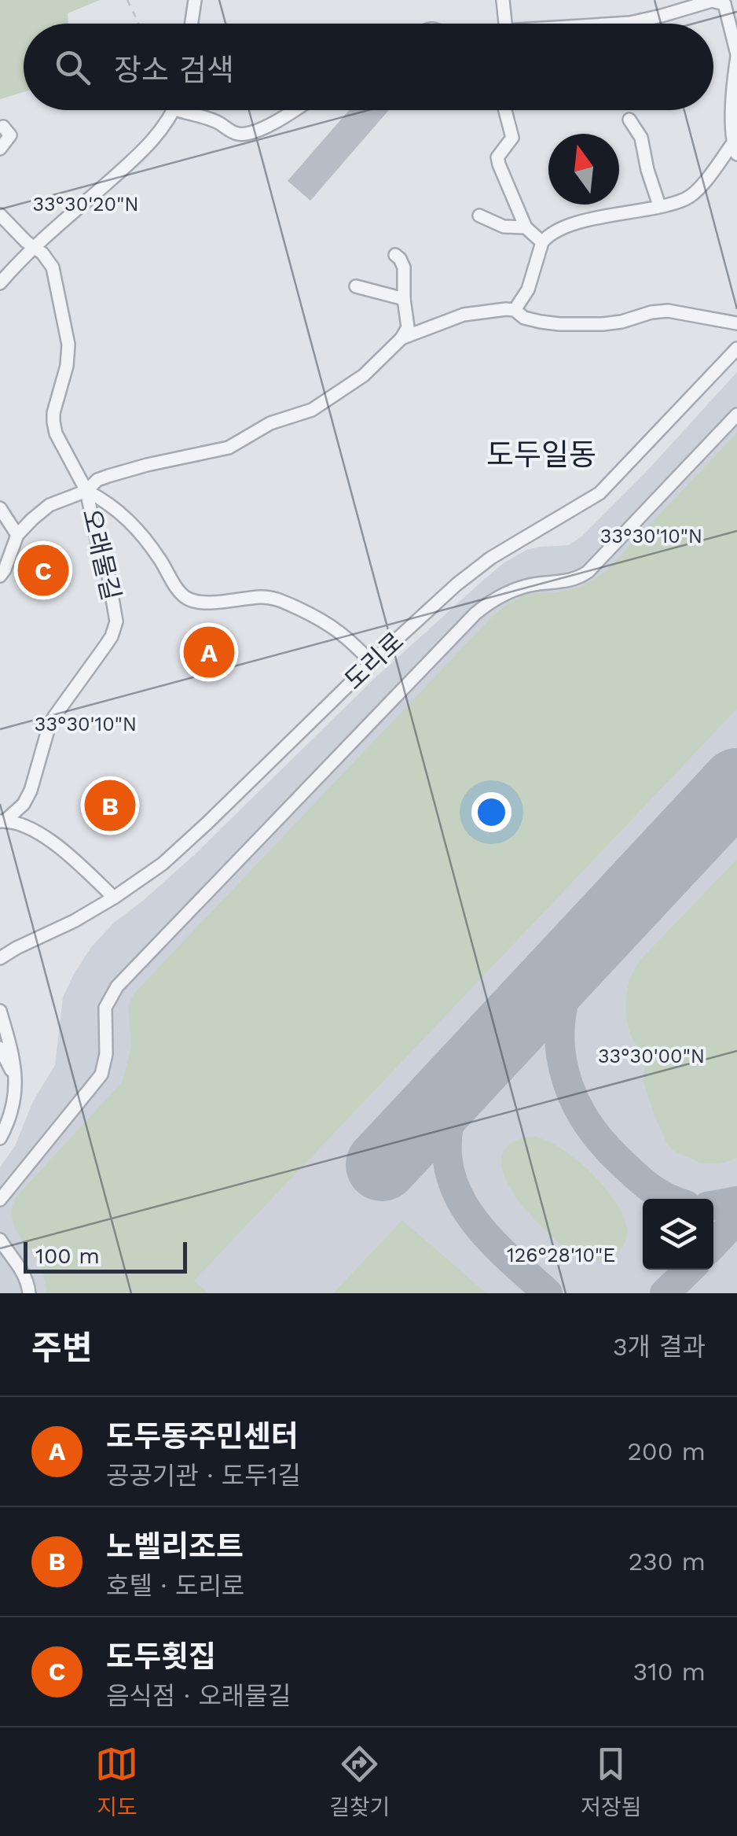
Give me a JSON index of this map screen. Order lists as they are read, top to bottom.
{
  "streets": {
    "street": ["오래물길", "도리로"]
  },
  "districts": ["도두일동"],
  "scale_bar": "100 m",
  "north": "top",
  "page": {
    "search": "장소 검색",
    "pins": ["C", "A", "B"],
    "scale": "100 m",
    "heading": ["주변", "3개 결과"],
    "list": [
      {
        "mark": "A",
        "name": "도두동주민센터",
        "note": "공공기관 · 도두1길",
        "value": "200 m"
      },
      {
        "mark": "B",
        "name": "노벨리조트",
        "note": "호텔 · 도리로",
        "value": "230 m"
      },
      {
        "mark": "C",
        "name": "도두횟집",
        "note": "음식점 · 오래물길",
        "value": "310 m"
      }
    ],
    "nav": ["지도", "길찾기", "저장됨"]
  },
  "coordinates": [
    "33°30'20\"N",
    "33°30'10\"N",
    "33°30'00\"N",
    "126°28'10\"E"
  ]
}
